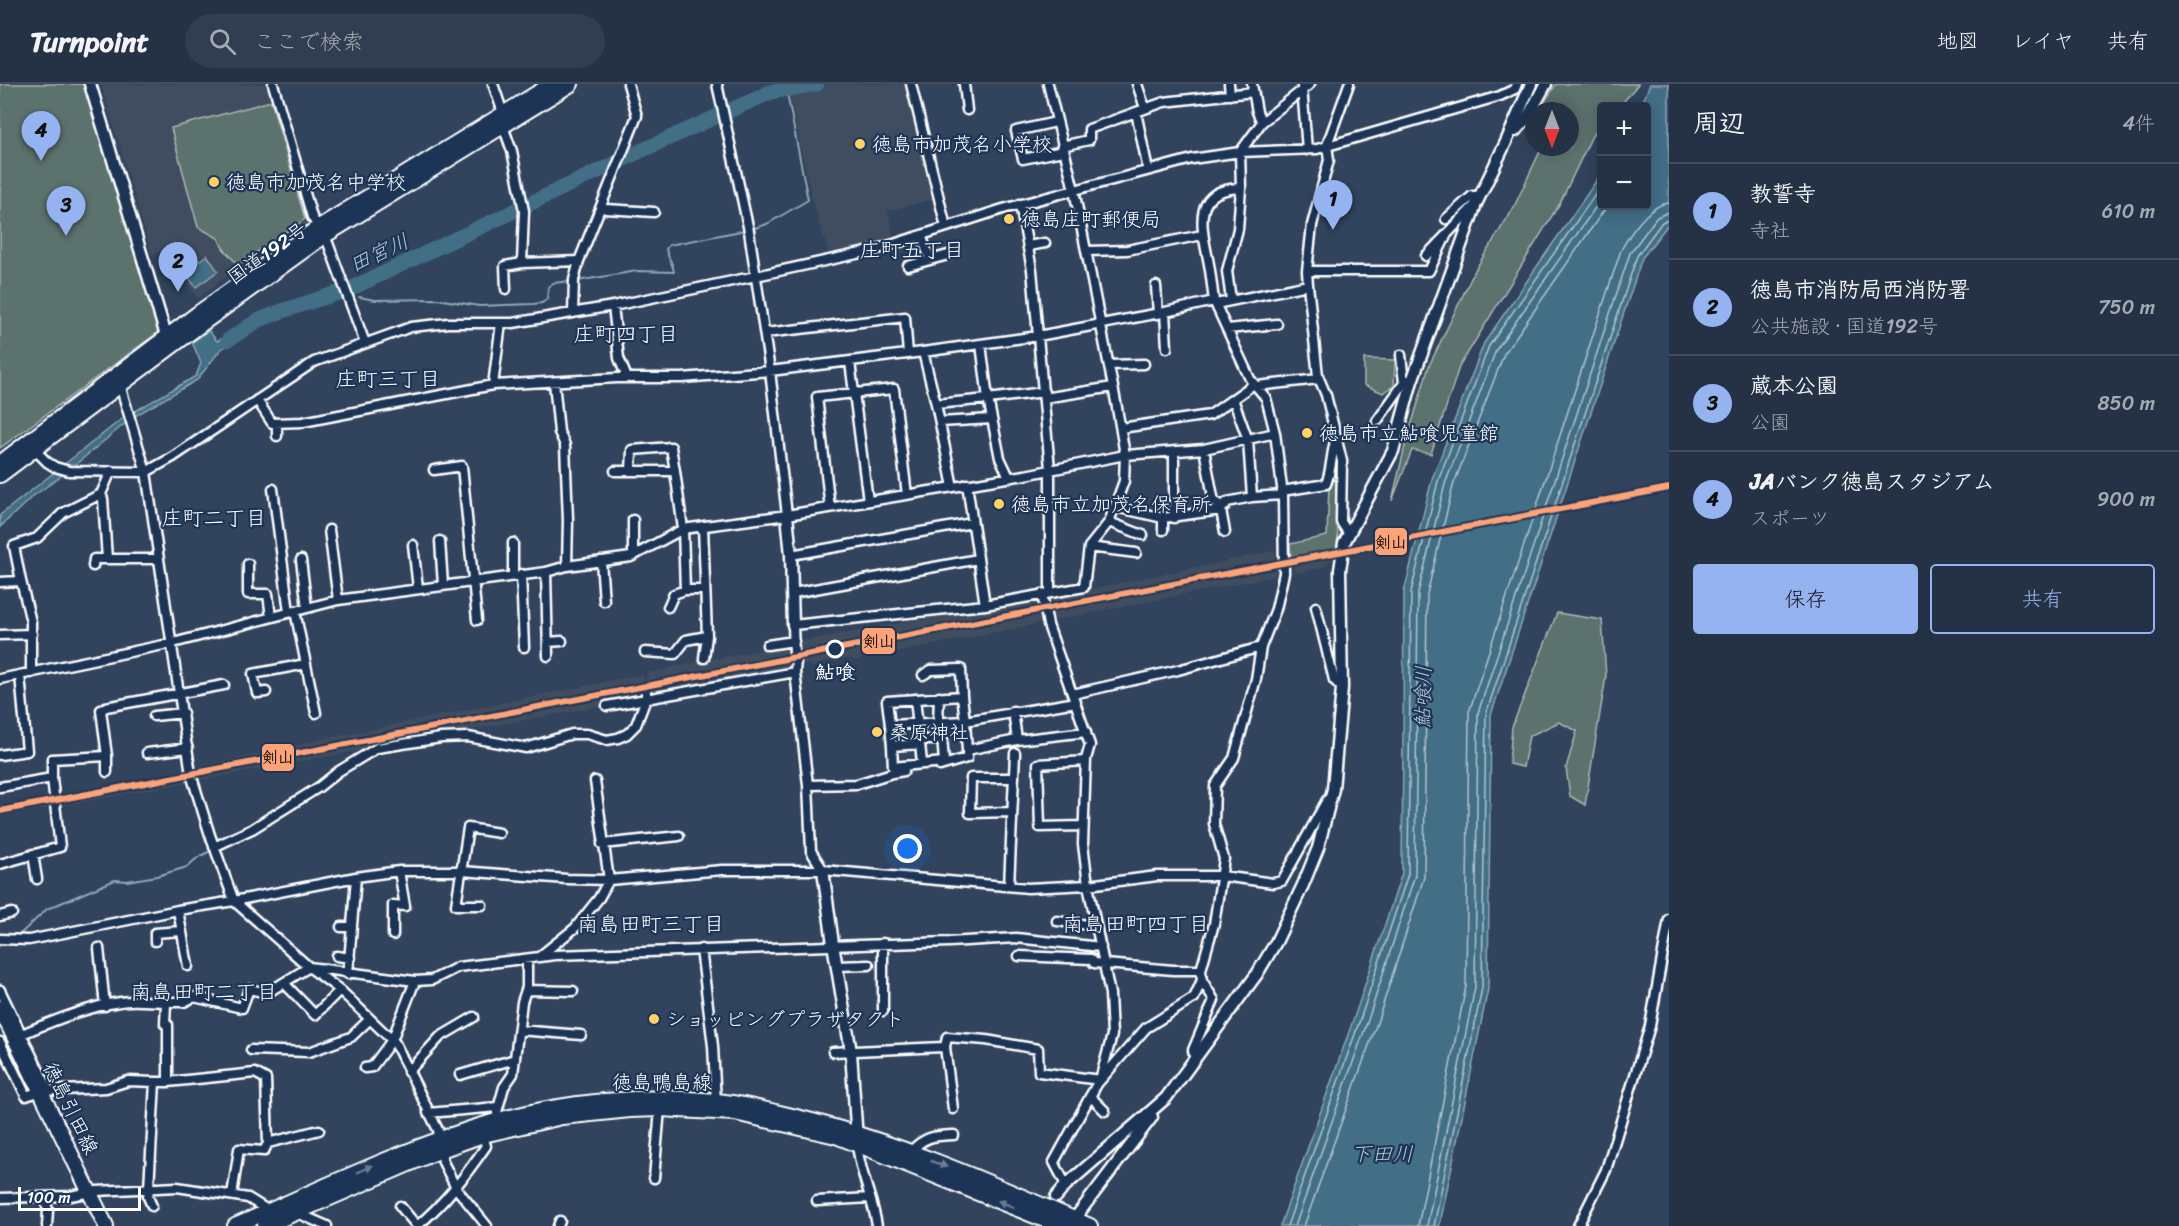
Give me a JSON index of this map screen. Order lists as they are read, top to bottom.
{
  "streets": {
    "main road": ["国道192号", "徳島鴨島線", "徳島引田線"]
  },
  "districts": [
    "庄町五丁目",
    "庄町四丁目",
    "庄町三丁目",
    "庄町二丁目",
    "南島田町三丁目",
    "南島田町四丁目",
    "南島田町二丁目"
  ],
  "water": ["田宮川", "鮎喰川", "下田川"],
  "places": [
    "徳島市加茂名小学校",
    "徳島市加茂名中学校",
    "徳島庄町郵便局",
    "徳島市立鮎喰児童館",
    "徳島市立加茂名保育所",
    "鮎喰",
    "桑原神社",
    "ショッピングプラザタクト"
  ],
  "lines": ["transit line 剣山"],
  "scale_bar": "100 m",
  "north": "bottom",
  "page": {
    "header": "Turnpoint",
    "search": "ここで検索",
    "nav": ["地図", "レイヤ", "共有"],
    "heading": ["周辺", "4件"],
    "map_buttons": ["+", "−"],
    "pins": [
      "4",
      "1",
      "3",
      "2"
    ],
    "list": [
      {
        "mark": "1",
        "name": "教誓寺",
        "note": "寺社",
        "value": "610 m"
      },
      {
        "mark": "2",
        "name": "徳島市消防局西消防署",
        "note": "公共施設 · 国道192号",
        "value": "750 m"
      },
      {
        "mark": "3",
        "name": "蔵本公園",
        "note": "公園",
        "value": "850 m"
      },
      {
        "mark": "4",
        "name": "JAバンク徳島スタジアム",
        "note": "スポーツ",
        "value": "900 m"
      }
    ],
    "buttons": ["保存", "共有"],
    "scale": "100 m"
  }
}
